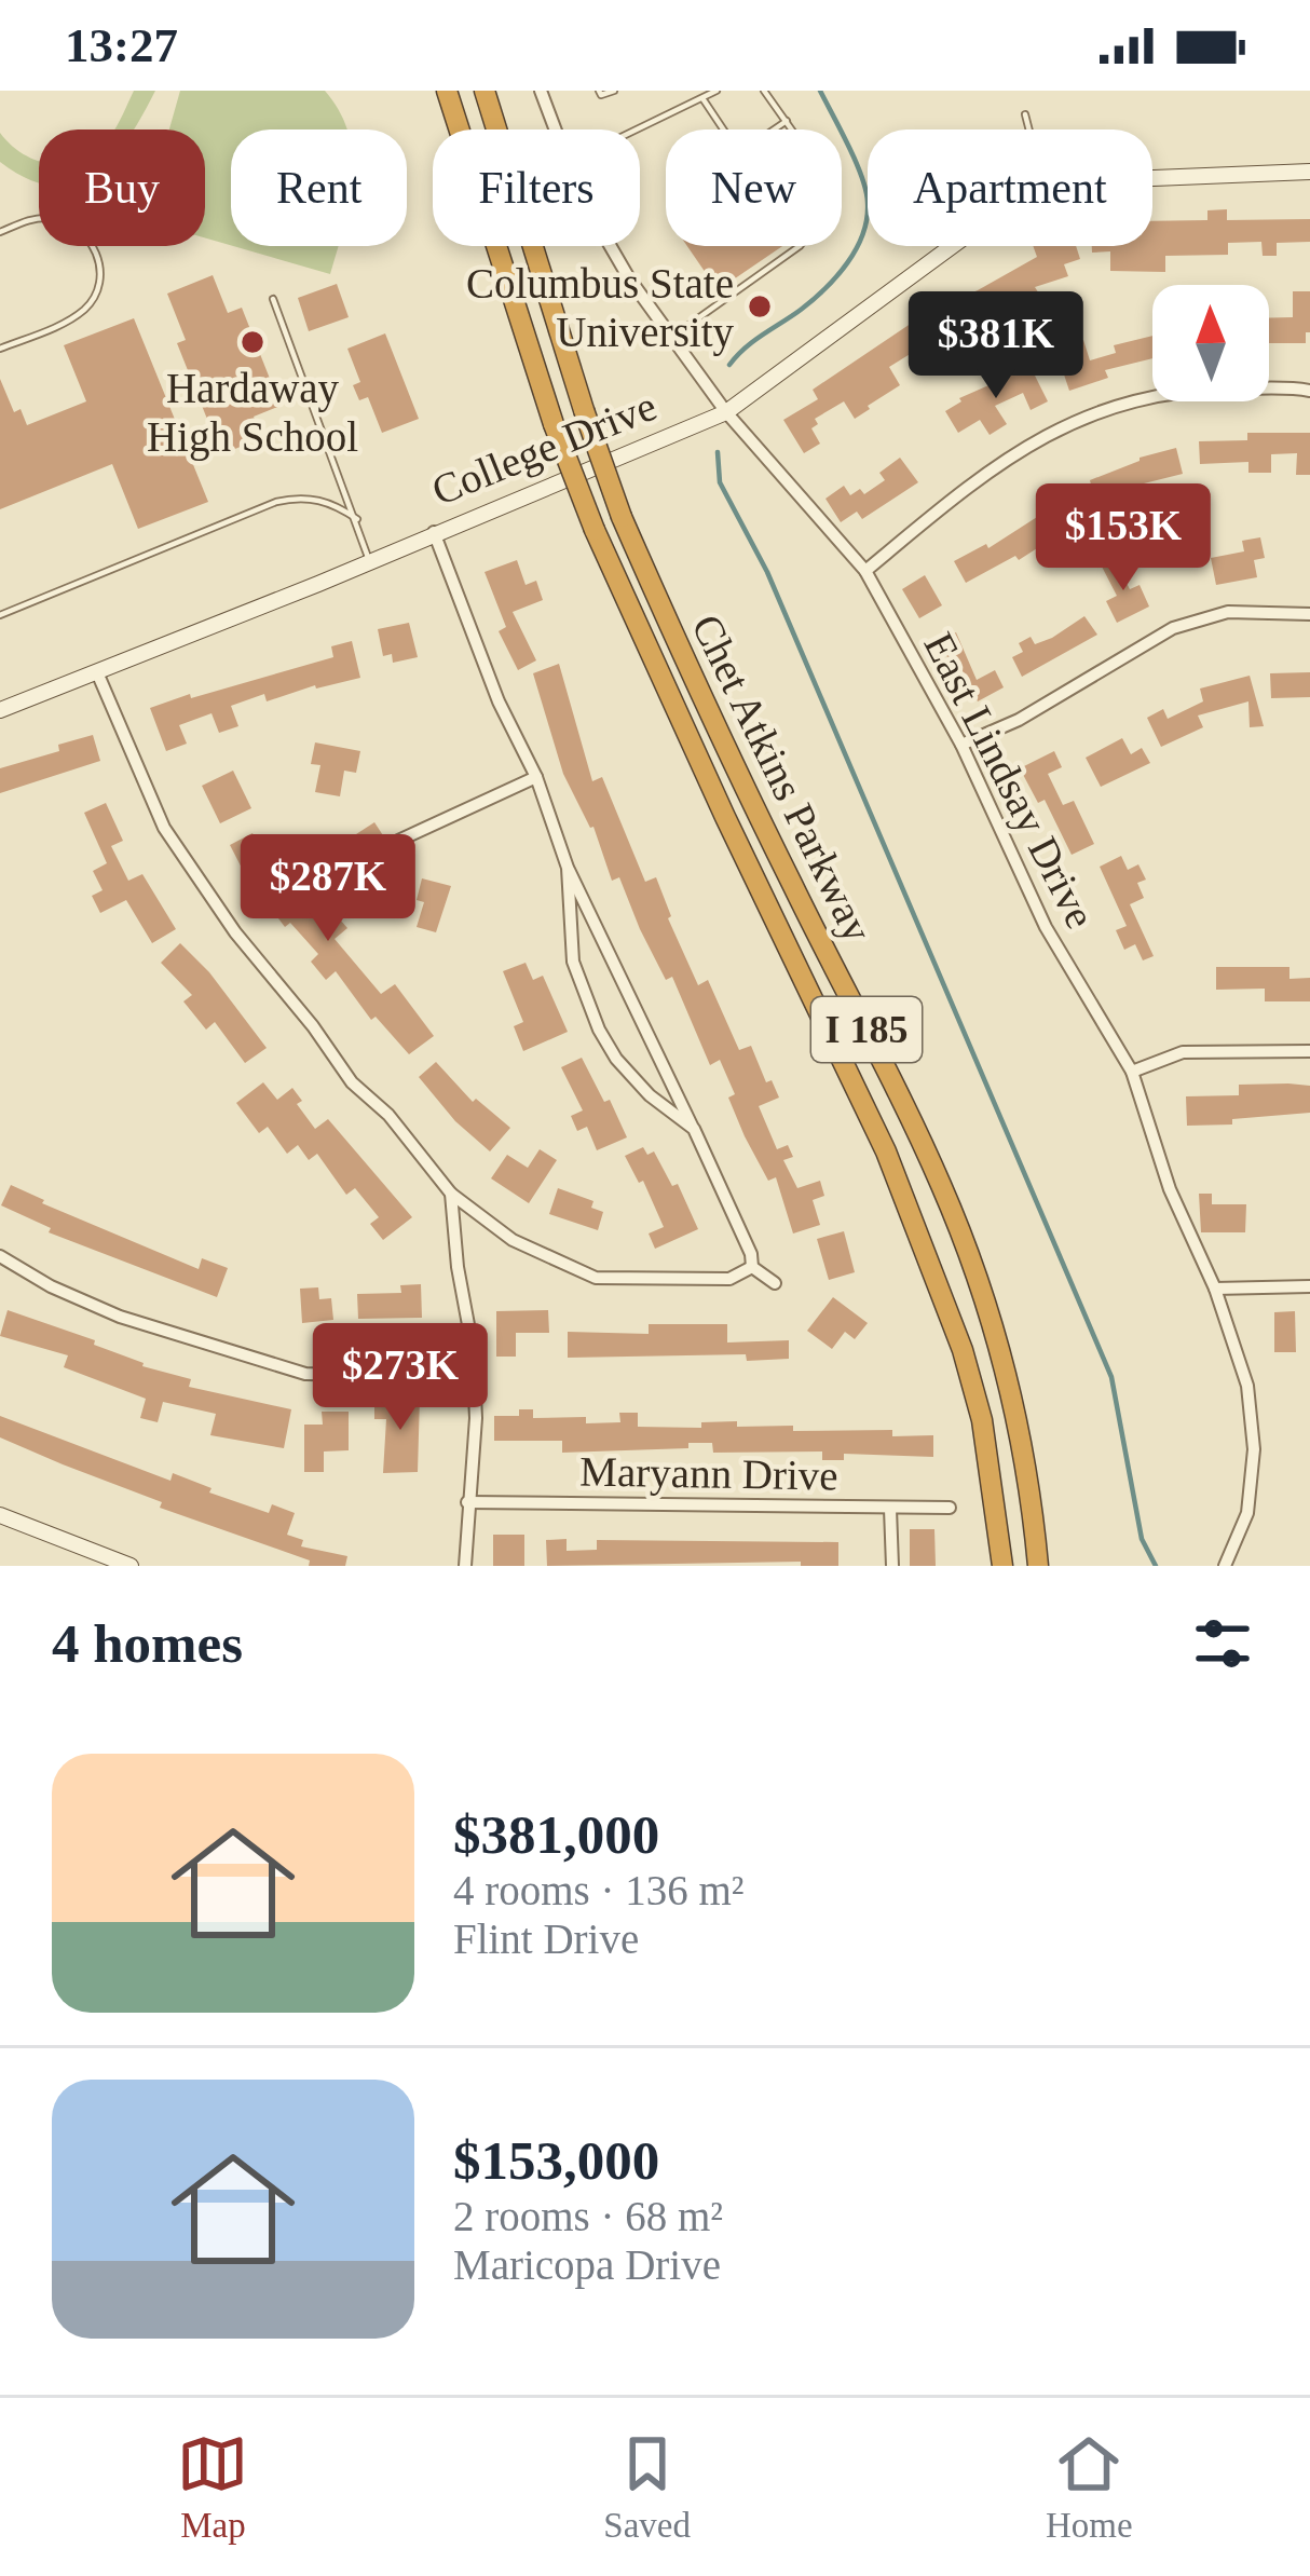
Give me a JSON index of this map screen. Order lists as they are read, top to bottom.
{
  "streets": {
    "highway": ["Chet Atkins Parkway", "I 185"],
    "street": ["College Drive", "East Lindsay Drive", "Maryann Drive"]
  },
  "crossings": [
    ["College Drive", "East Lindsay Drive"]
  ],
  "places": ["Columbus State University", "Hardaway High School"],
  "north": "top",
  "page": {
    "status": "13:27",
    "chip": [
      "Buy",
      "Rent",
      "Filters",
      "New",
      "Apartment"
    ],
    "price": [
      "$381K",
      "$153K",
      "$287K",
      "$273K"
    ],
    "heading": "4 homes",
    "list": [
      {
        "name": "$381,000",
        "note": "4 rooms · 136 m² · Flint Drive"
      },
      {
        "name": "$153,000",
        "note": "2 rooms · 68 m² · Maricopa Drive"
      }
    ],
    "tabs": ["Map", "Saved", "Home"]
  }
}
